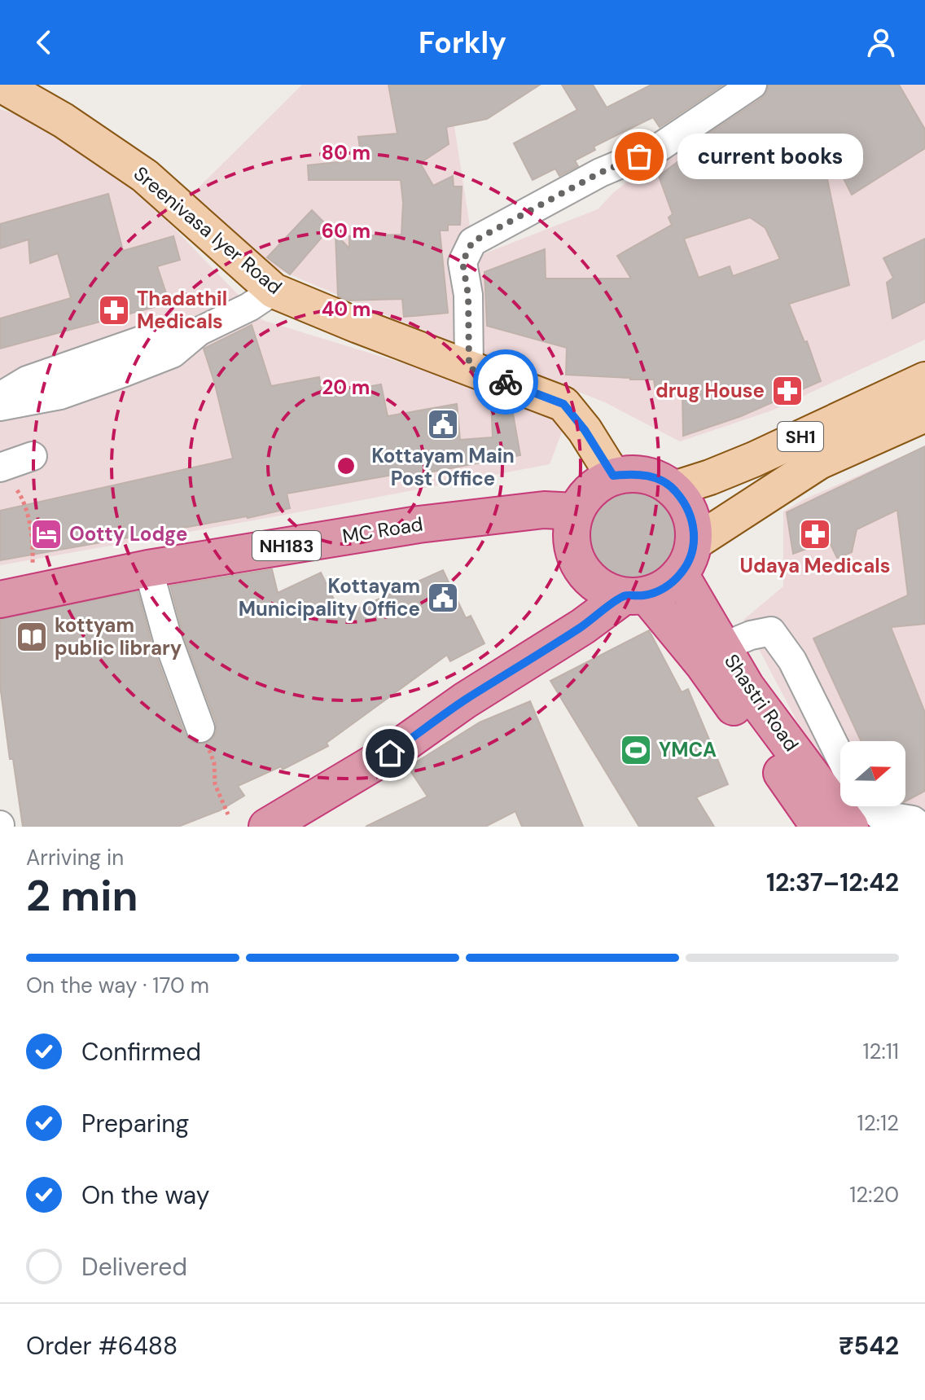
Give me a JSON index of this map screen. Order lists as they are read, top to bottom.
{
  "streets": {
    "highway": ["MC Road", "NH183", "Shastri Road"],
    "main road": ["Sreenivasa Iyer Road", "SH1"]
  },
  "crossings": [
    ["Sreenivasa Iyer Road", "SH1"],
    ["Sreenivasa Iyer Road", "MC Road"],
    ["Sreenivasa Iyer Road", "Shastri Road"],
    ["SH1", "MC Road"],
    ["SH1", "Shastri Road"],
    ["MC Road", "Shastri Road"]
  ],
  "places": {
    "other": ["current books"],
    "pharmacy": ["Thadathil Medicals", "drug House", "Udaya Medicals"],
    "public building": ["Kottayam Main Post Office", "Kottayam Municipality Office"],
    "hotel": ["Ootty Lodge"],
    "library": ["kottyam public library"],
    "sports": ["YMCA"]
  },
  "north": "right",
  "page": {
    "header": "Forkly",
    "bubble": "current books",
    "heading": ["2 min", "Arriving in", "12:37–12:42"],
    "panel": ["Order #6488", "₹542"],
    "bar": "On the way · 170 m",
    "list": [
      ["Confirmed", "12:11"],
      ["Preparing", "12:12"],
      ["On the way", "12:20"],
      "Delivered"
    ]
  },
  "rings": [
    "80 m",
    "60 m",
    "40 m",
    "20 m"
  ]
}
